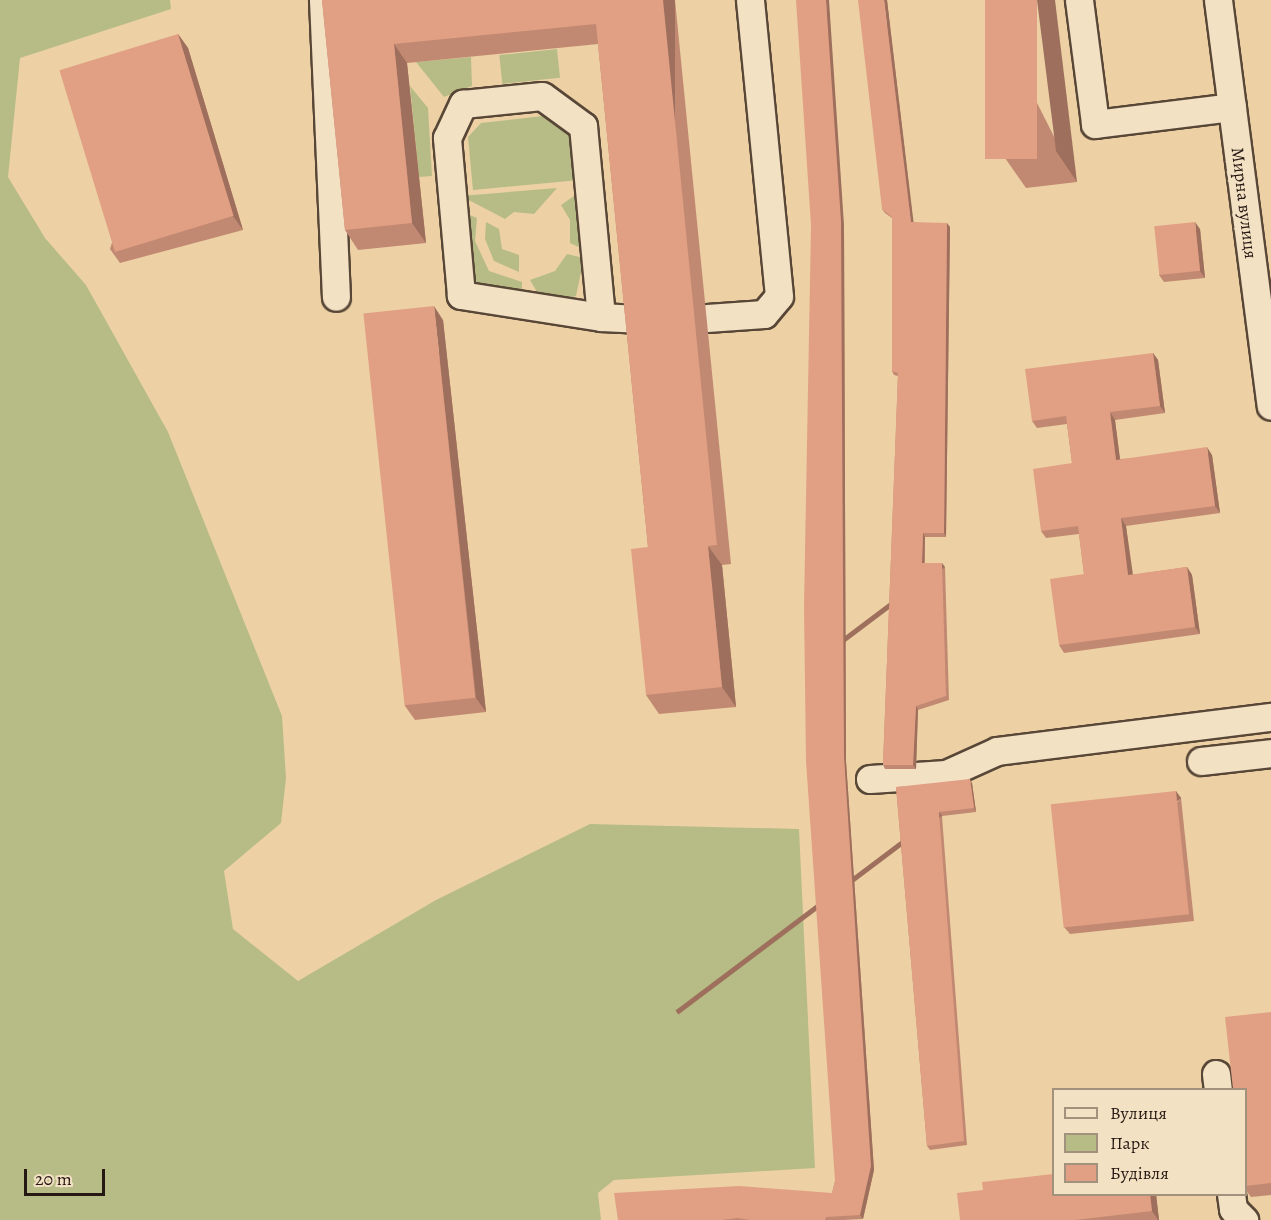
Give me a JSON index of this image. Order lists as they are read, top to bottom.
{
  "streets": {
    "street": ["Мирна вулиця"]
  },
  "legend": ["Вулиця", "Парк", "Будівля"],
  "scale_bar": "20 m"
}
